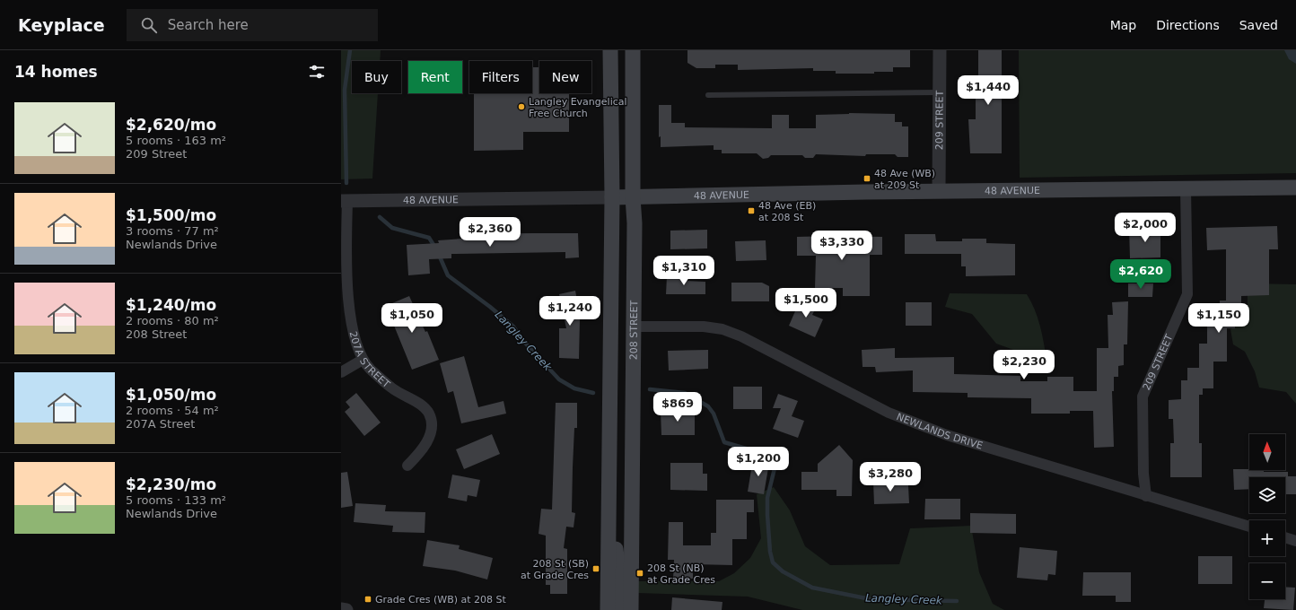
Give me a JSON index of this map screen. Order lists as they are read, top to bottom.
{
  "streets": {
    "main road": ["48 AVENUE", "208 STREET"],
    "street": ["209 STREET", "207A STREET", "NEWLANDS DRIVE"]
  },
  "crossings": [
    ["209 STREET", "48 AVENUE"],
    ["209 STREET", "NEWLANDS DRIVE"],
    ["48 AVENUE", "208 STREET"],
    ["48 AVENUE", "207A STREET"],
    ["208 STREET", "NEWLANDS DRIVE"]
  ],
  "water": ["Langley Creek"],
  "places": {
    "other": ["Langley Evangelical Free Church"],
    "transit": [
      "48 Ave (WB) at 209 St",
      "48 Ave (EB) at 208 St",
      "208 St (SB) at Grade Cres",
      "208 St (NB) at Grade Cres",
      "Grade Cres (WB) at 208 St"
    ]
  },
  "north": "top",
  "page": {
    "header": "Keyplace",
    "search": "Search here",
    "nav": ["Map", "Directions", "Saved"],
    "heading": "14 homes",
    "chip": [
      "Buy",
      "Rent",
      "Filters",
      "New"
    ],
    "price": [
      "$1,440",
      "$2,000",
      "$2,360",
      "$3,330",
      "$1,310",
      "$2,620",
      "$1,500",
      "$1,240",
      "$1,050",
      "$1,150",
      "$2,230",
      "$869",
      "$1,200",
      "$3,280"
    ],
    "list": [
      {
        "name": "$2,620/mo",
        "note": "5 rooms · 163 m² · 209 Street"
      },
      {
        "name": "$1,500/mo",
        "note": "3 rooms · 77 m² · Newlands Drive"
      },
      {
        "name": "$1,240/mo",
        "note": "2 rooms · 80 m² · 208 Street"
      },
      {
        "name": "$1,050/mo",
        "note": "2 rooms · 54 m² · 207A Street"
      },
      {
        "name": "$2,230/mo",
        "note": "5 rooms · 133 m² · Newlands Drive"
      }
    ],
    "map_buttons": ["+", "−"]
  }
}
